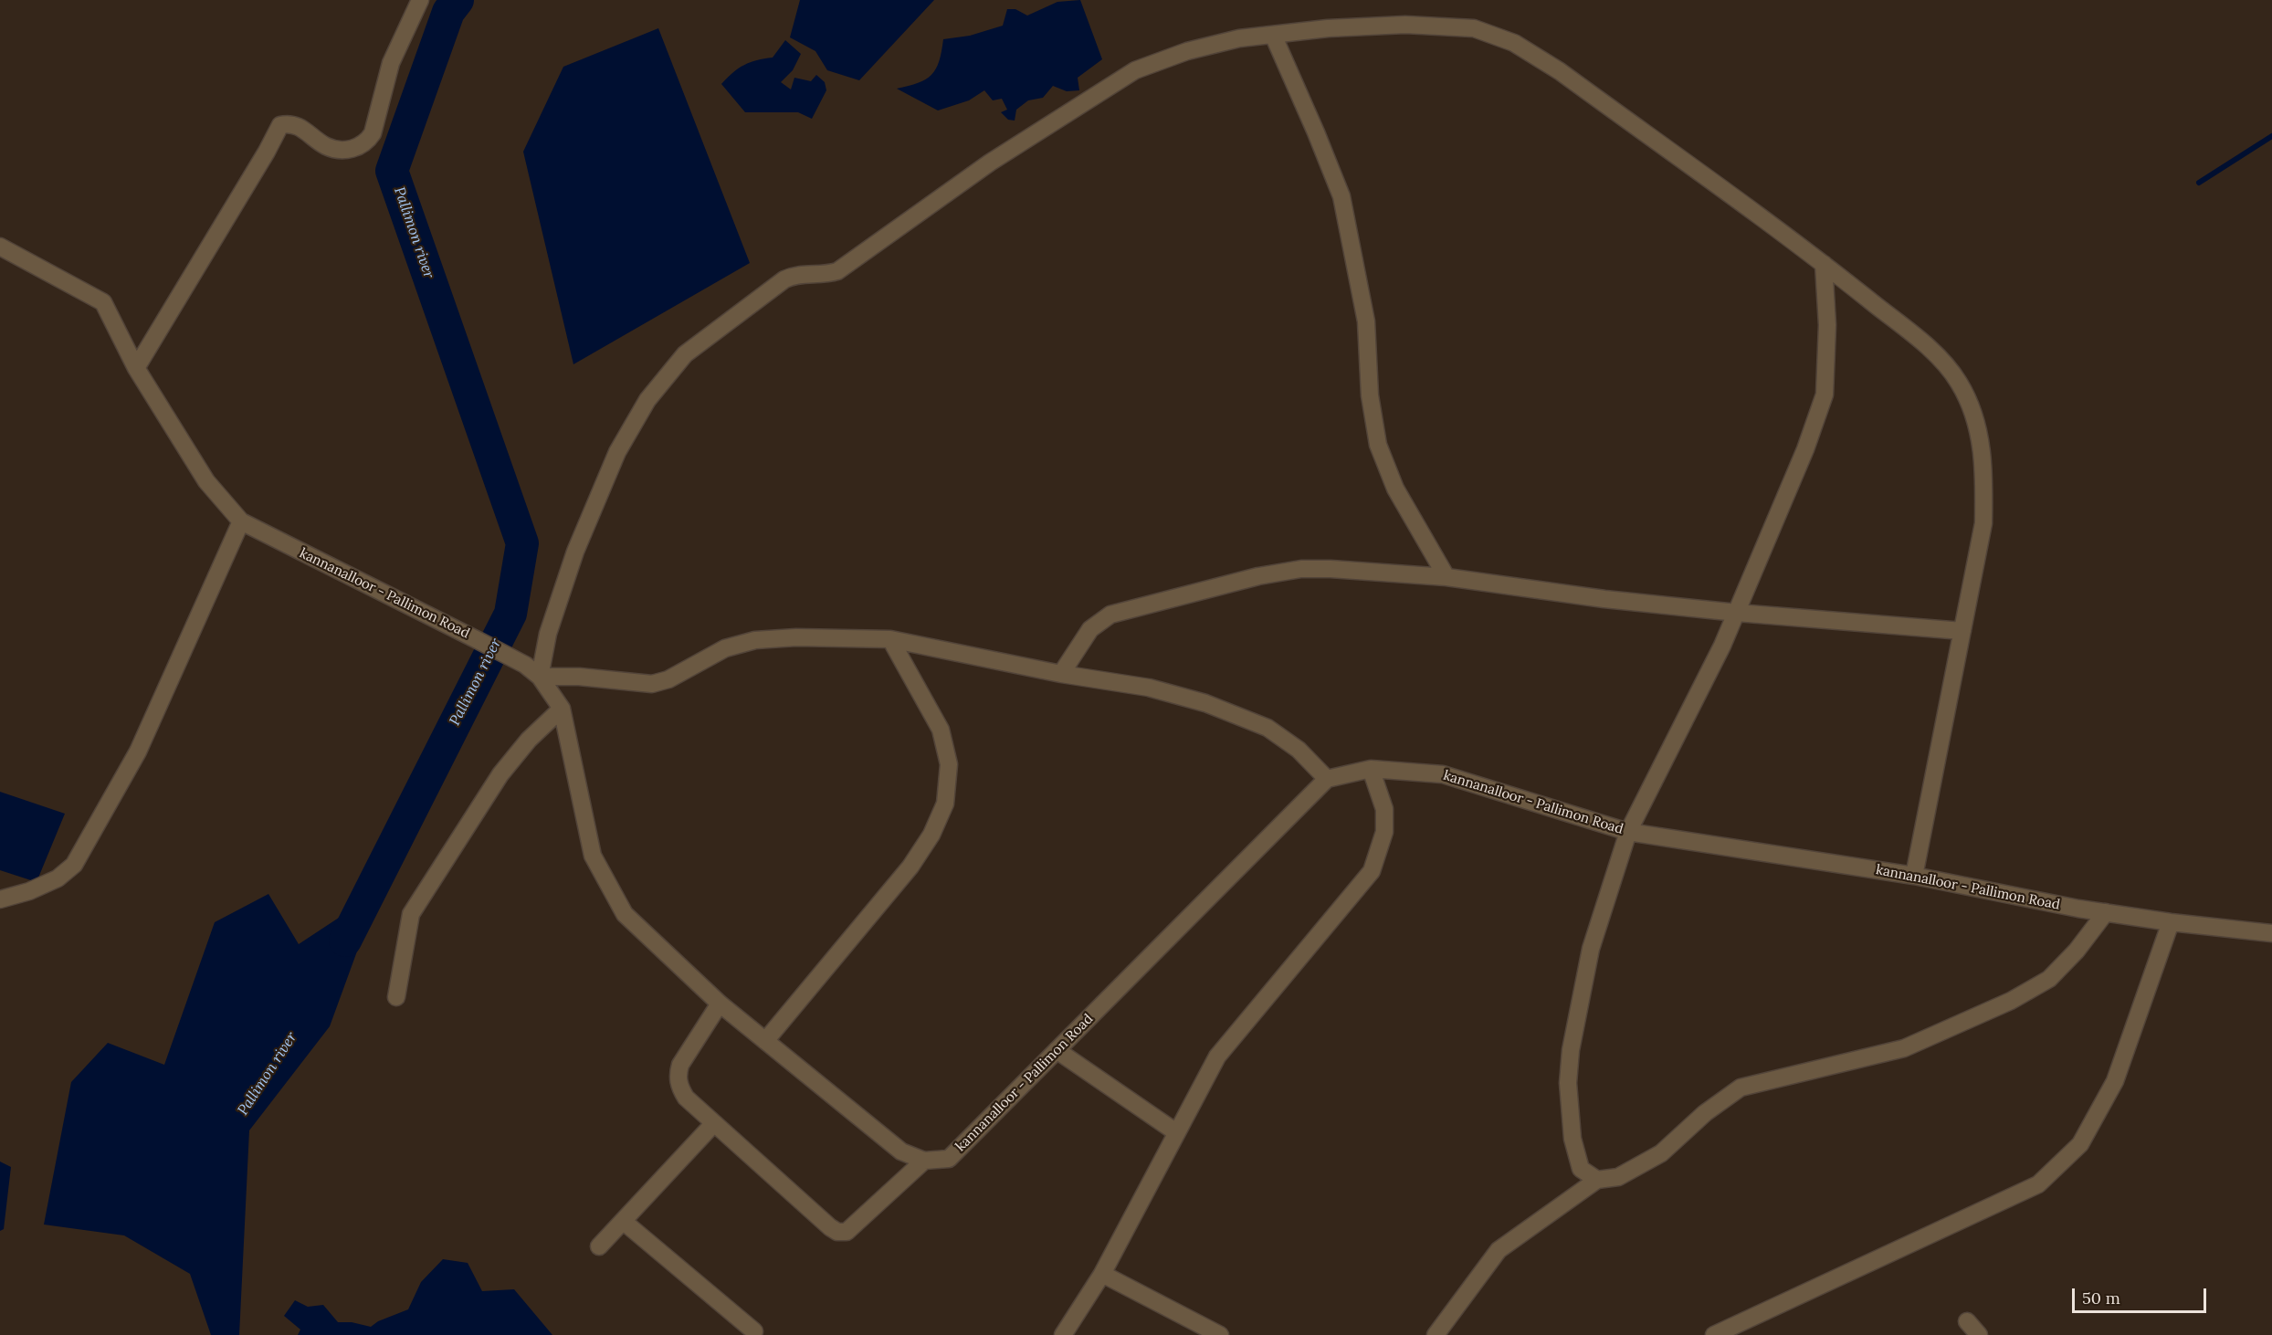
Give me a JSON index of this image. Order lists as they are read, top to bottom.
{
  "streets": {
    "street": ["kannanalloor - Pallimon Road"]
  },
  "water": ["Pallimon river"],
  "scale_bar": "50 m"
}
